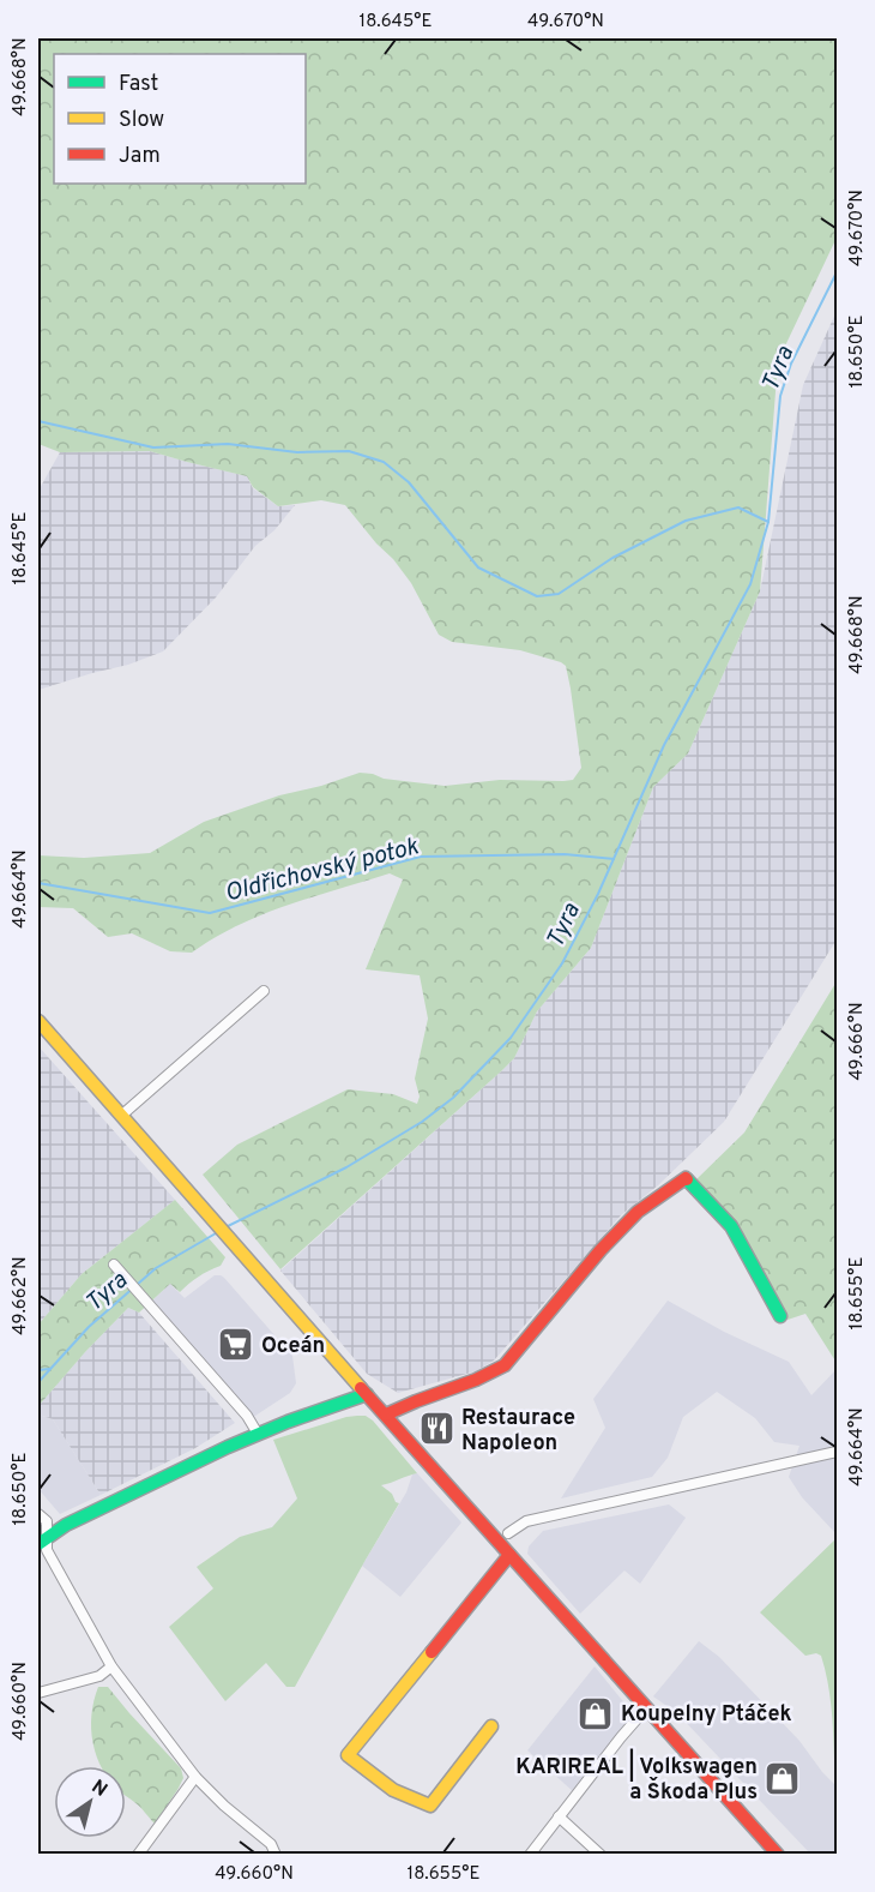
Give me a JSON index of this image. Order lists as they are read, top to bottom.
{
  "water": ["Tyra", "Oldřichovský potok"],
  "places": {
    "supermarket": ["Oceán"],
    "restaurant": ["Restaurace Napoleon"],
    "shop": ["Koupelny Ptáček", "KARIREAL | Volkswagen a Škoda Plus"]
  },
  "legend": ["Fast", "Slow", "Jam"],
  "north": "top right",
  "coordinates": [
    "18.645°E",
    "49.670°N",
    "49.668°N",
    "18.650°E",
    "49.664°N",
    "49.666°N",
    "18.655°E",
    "49.662°N",
    "49.660°N"
  ]
}
